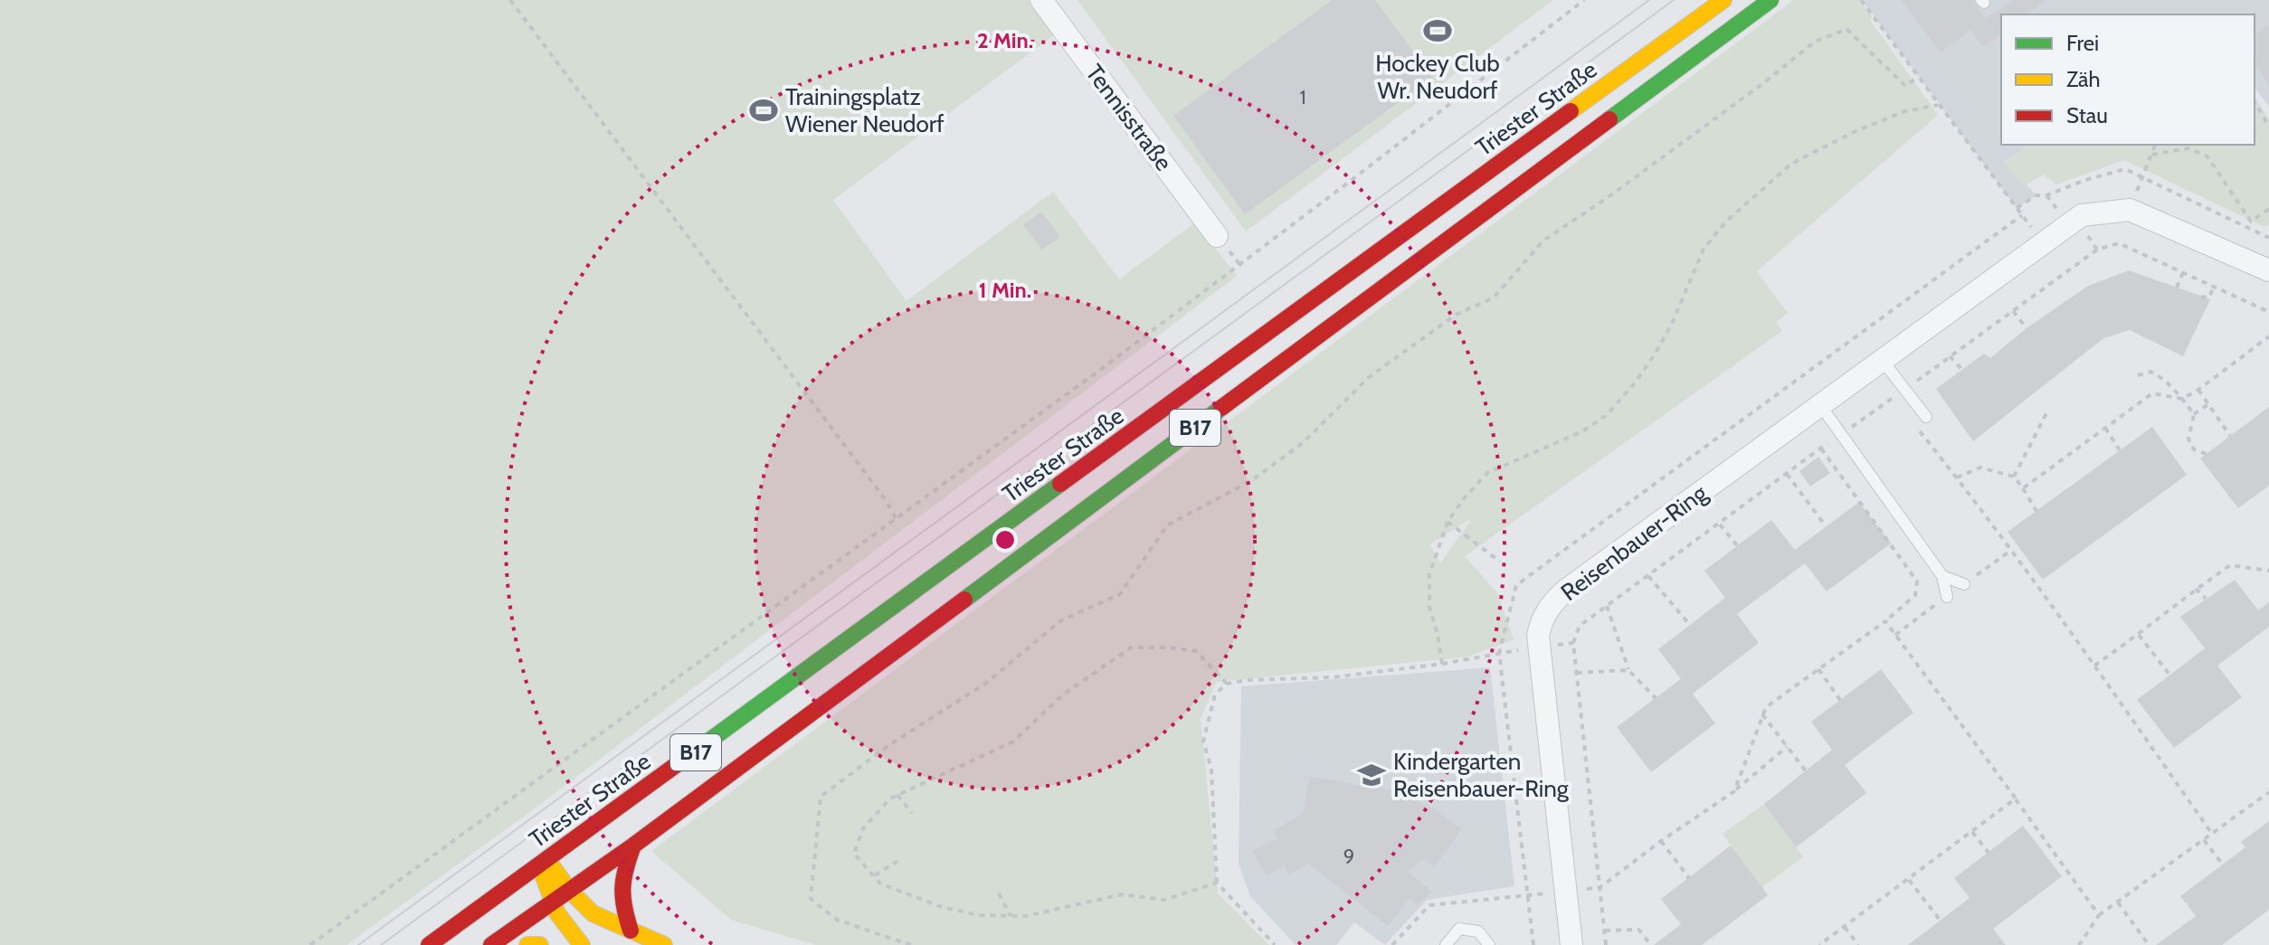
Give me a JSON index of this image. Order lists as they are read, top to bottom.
{
  "streets": {
    "main road": ["Triester Straße", "B17"],
    "street": ["Tennisstraße", "Reisenbauer-Ring"]
  },
  "places": {
    "sports": ["Hockey Club Wr. Neudorf", "Trainingsplatz Wiener Neudorf"],
    "school or university": ["Kindergarten Reisenbauer-Ring"]
  },
  "house_numbers": ["1", "9"],
  "legend": ["Frei", "Zäh", "Stau"],
  "rings": ["2 Min.", "1 Min."]
}
